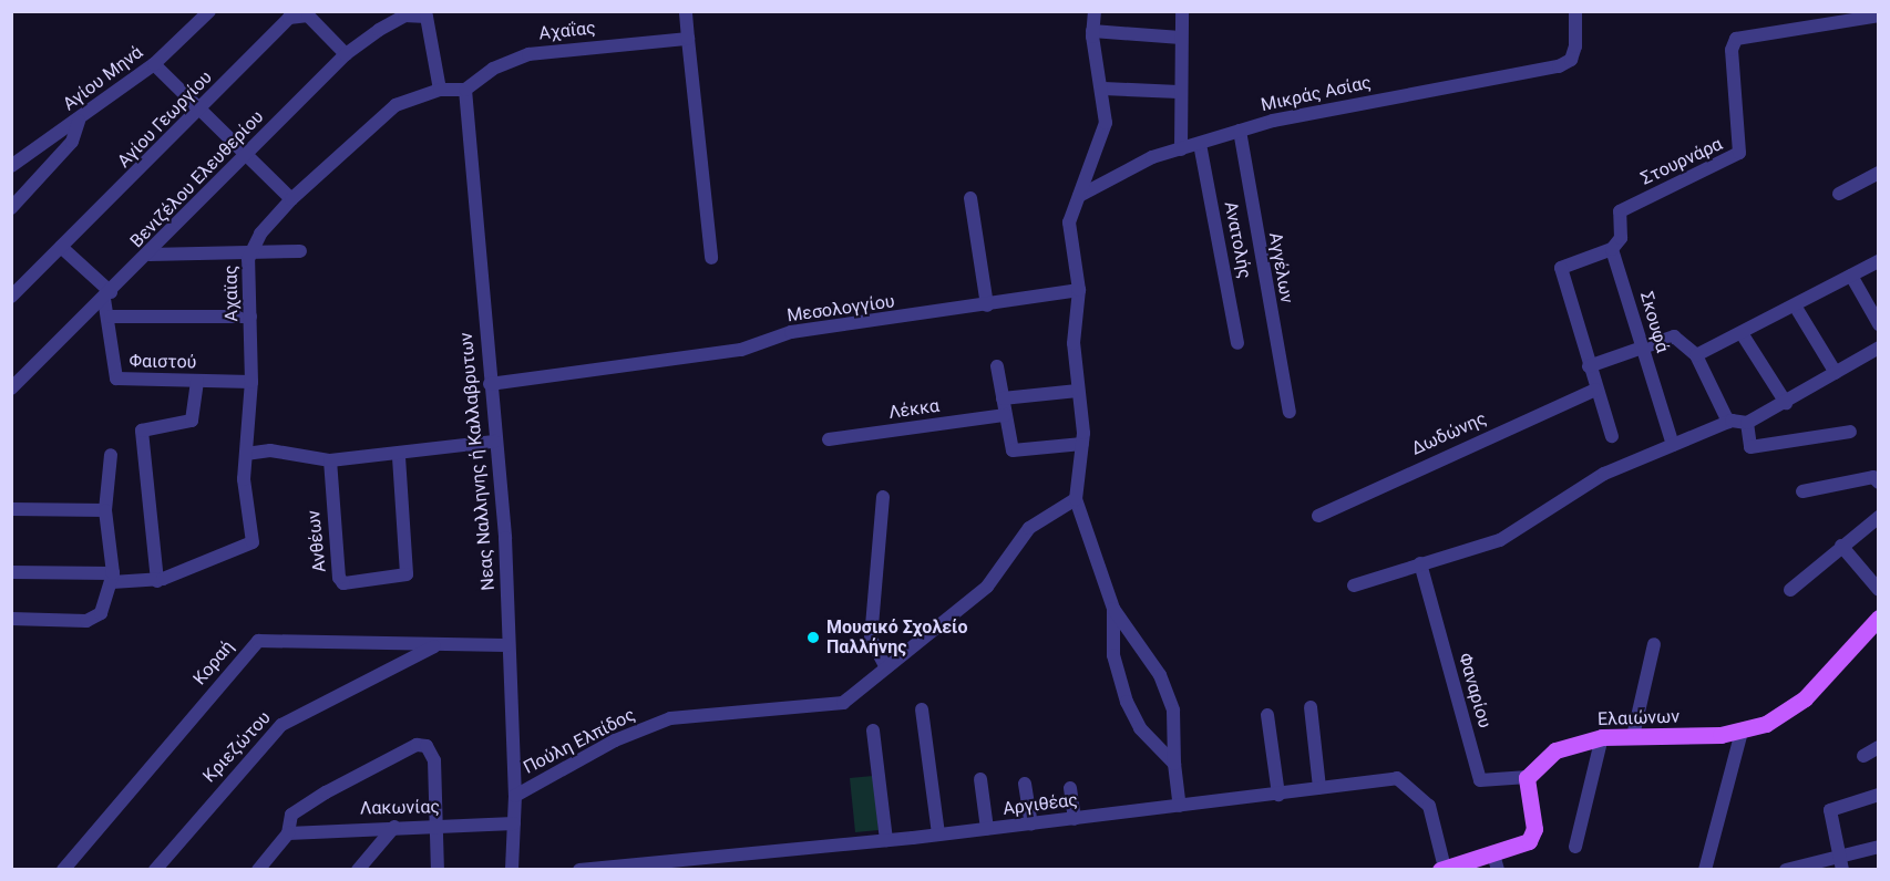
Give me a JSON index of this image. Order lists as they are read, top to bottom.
{
  "streets": {
    "main road": ["Ελαιώνων"],
    "street": [
      "Αχαΐας",
      "Αγίου Μηνά",
      "Μικράς Ασίας",
      "Αγίου Γεωργίου",
      "Στουρνάρα",
      "Βενιζέλου Ελευθερίου",
      "Ανατολής",
      "Αγγέλων",
      "Αχαϊας",
      "Μεσολογγίου",
      "Σκουφά",
      "Φαιστού",
      "Λέκκα",
      "Δωδώνης",
      "Νεας Nαλληνης ή Καλλαβρυτων",
      "Ανθέων",
      "Κοραή",
      "Φαναρίου",
      "Πούλη Ελπίδος",
      "Κριεζώτου",
      "Αργιθέας",
      "Λακωνίας"
    ]
  },
  "crossings": [
    ["Αχαΐας", "Αχαϊας"],
    ["Αχαΐας", "Νεας Nαλληνης ή Καλλαβρυτων"],
    ["Μικράς Ασίας", "Ανατολής"],
    ["Μικράς Ασίας", "Αγγέλων"],
    ["Αγίου Γεωργίου", "Βενιζέλου Ελευθερίου"],
    ["Αγίου Γεωργίου", "Φαιστού"],
    ["Στουρνάρα", "Σκουφά"],
    ["Βενιζέλου Ελευθερίου", "Αχαϊας"],
    ["Βενιζέλου Ελευθερίου", "Φαιστού"],
    ["Αχαϊας", "Φαιστού"],
    ["Αχαϊας", "Νεας Nαλληνης ή Καλλαβρυτων"],
    ["Μεσολογγίου", "Νεας Nαλληνης ή Καλλαβρυτων"],
    ["Νεας Nαλληνης ή Καλλαβρυτων", "Κοραή"],
    ["Νεας Nαλληνης ή Καλλαβρυτων", "Πούλη Ελπίδος"],
    ["Νεας Nαλληνης ή Καλλαβρυτων", "Λακωνίας"],
    ["Κοραή", "Κριεζώτου"],
    ["Φαναρίου", "Ελαιώνων"]
  ],
  "places": ["Μουσικό Σχολείο Παλλήνης"]
}
